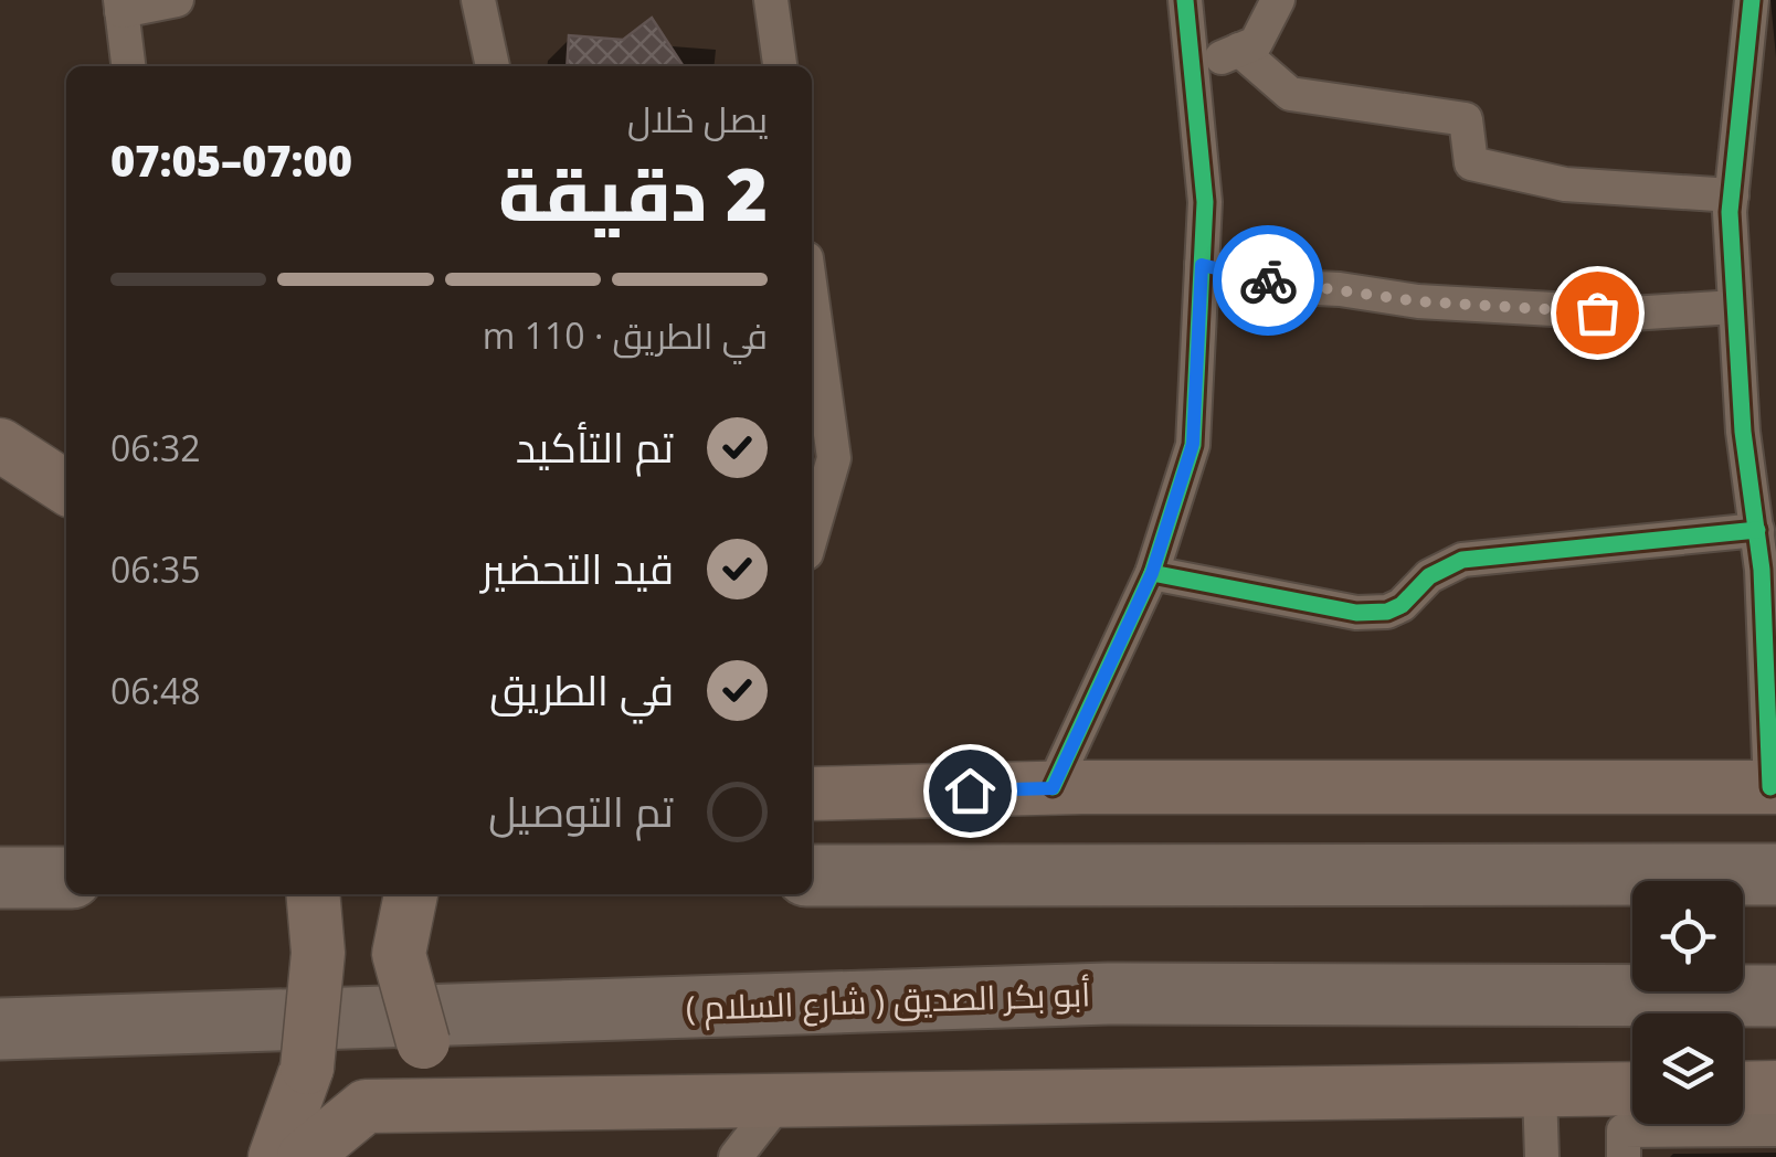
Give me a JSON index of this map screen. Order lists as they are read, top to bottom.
{
  "streets": {
    "highway": ["( شارع السلام ) أبو بكر الصديق"]
  },
  "page": {
    "heading": ["2 دقيقة", "يصل خلال", "07:00–07:05"],
    "bar": "في الطريق · 110 m",
    "list": [
      ["تم التأكيد", "06:32"],
      ["قيد التحضير", "06:35"],
      ["في الطريق", "06:48"],
      "تم التوصيل"
    ]
  }
}
